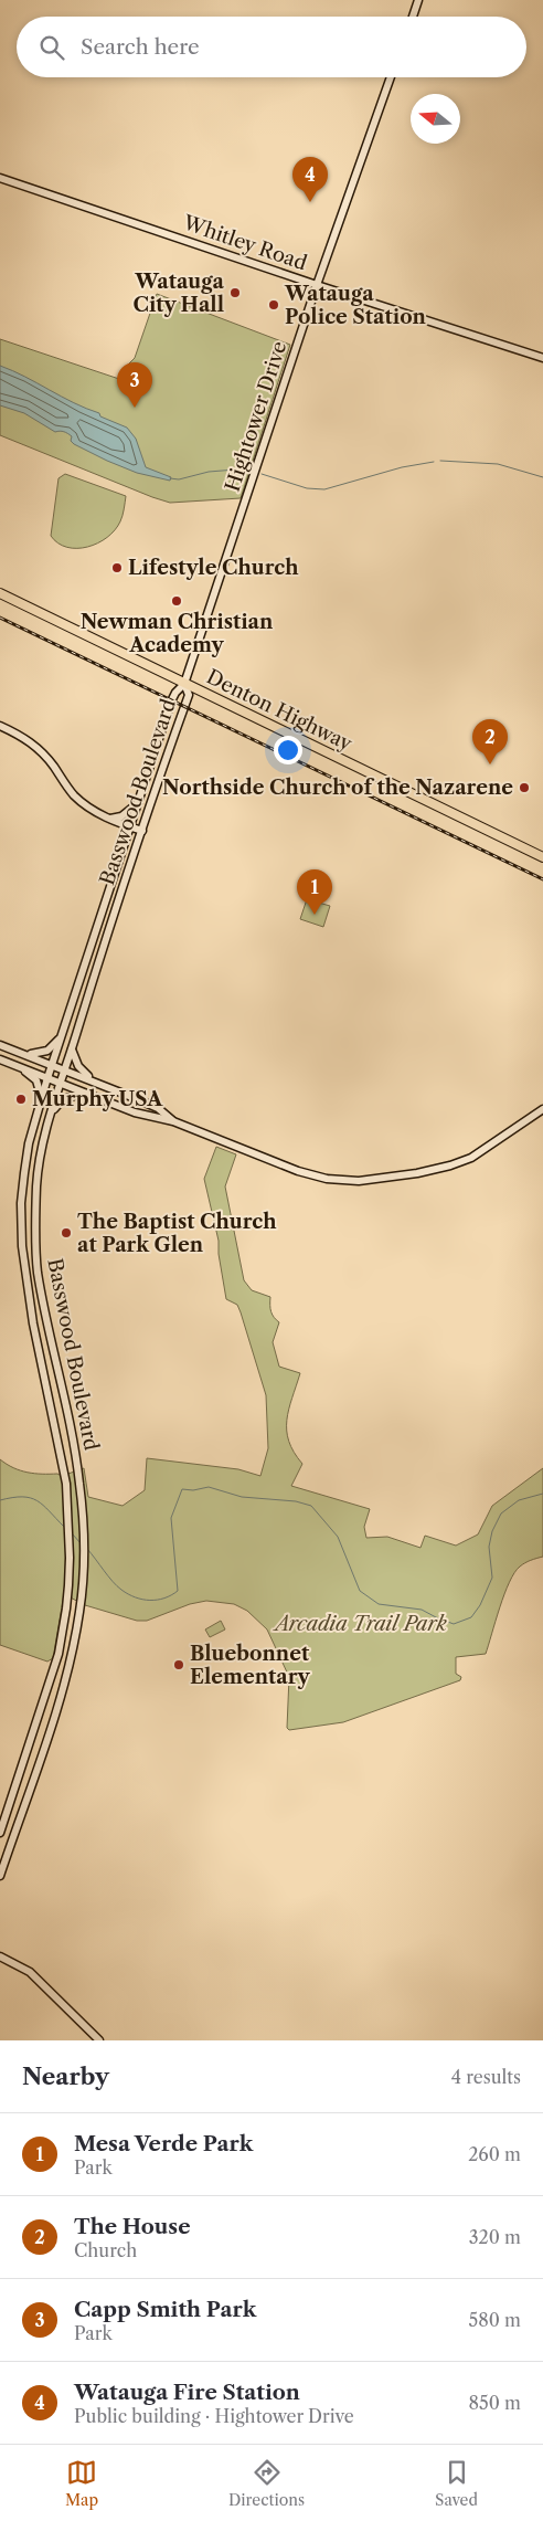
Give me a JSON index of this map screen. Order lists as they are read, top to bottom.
{
  "streets": {
    "main road": [
      "Whitley Road",
      "Hightower Drive",
      "Denton Highway",
      "Basswood Boulevard"
    ]
  },
  "crossings": [
    ["Whitley Road", "Hightower Drive"],
    ["Hightower Drive", "Denton Highway"],
    ["Hightower Drive", "Basswood Boulevard"],
    ["Denton Highway", "Basswood Boulevard"]
  ],
  "parks": ["Arcadia Trail Park"],
  "places": [
    "Watauga City Hall",
    "Watauga Police Station",
    "Lifestyle Church",
    "Newman Christian Academy",
    "Northside Church of the Nazarene",
    "Murphy USA",
    "The Baptist Church at Park Glen",
    "Bluebonnet Elementary"
  ],
  "north": "left",
  "page": {
    "search": "Search here",
    "pins": [
      "4",
      "3",
      "2",
      "1"
    ],
    "heading": ["Nearby", "4 results"],
    "list": [
      {
        "mark": "1",
        "name": "Mesa Verde Park",
        "note": "Park",
        "value": "260 m"
      },
      {
        "mark": "2",
        "name": "The House",
        "note": "Church",
        "value": "320 m"
      },
      {
        "mark": "3",
        "name": "Capp Smith Park",
        "note": "Park",
        "value": "580 m"
      },
      {
        "mark": "4",
        "name": "Watauga Fire Station",
        "note": "Public building · Hightower Drive",
        "value": "850 m"
      }
    ],
    "nav": ["Map", "Directions", "Saved"]
  }
}
